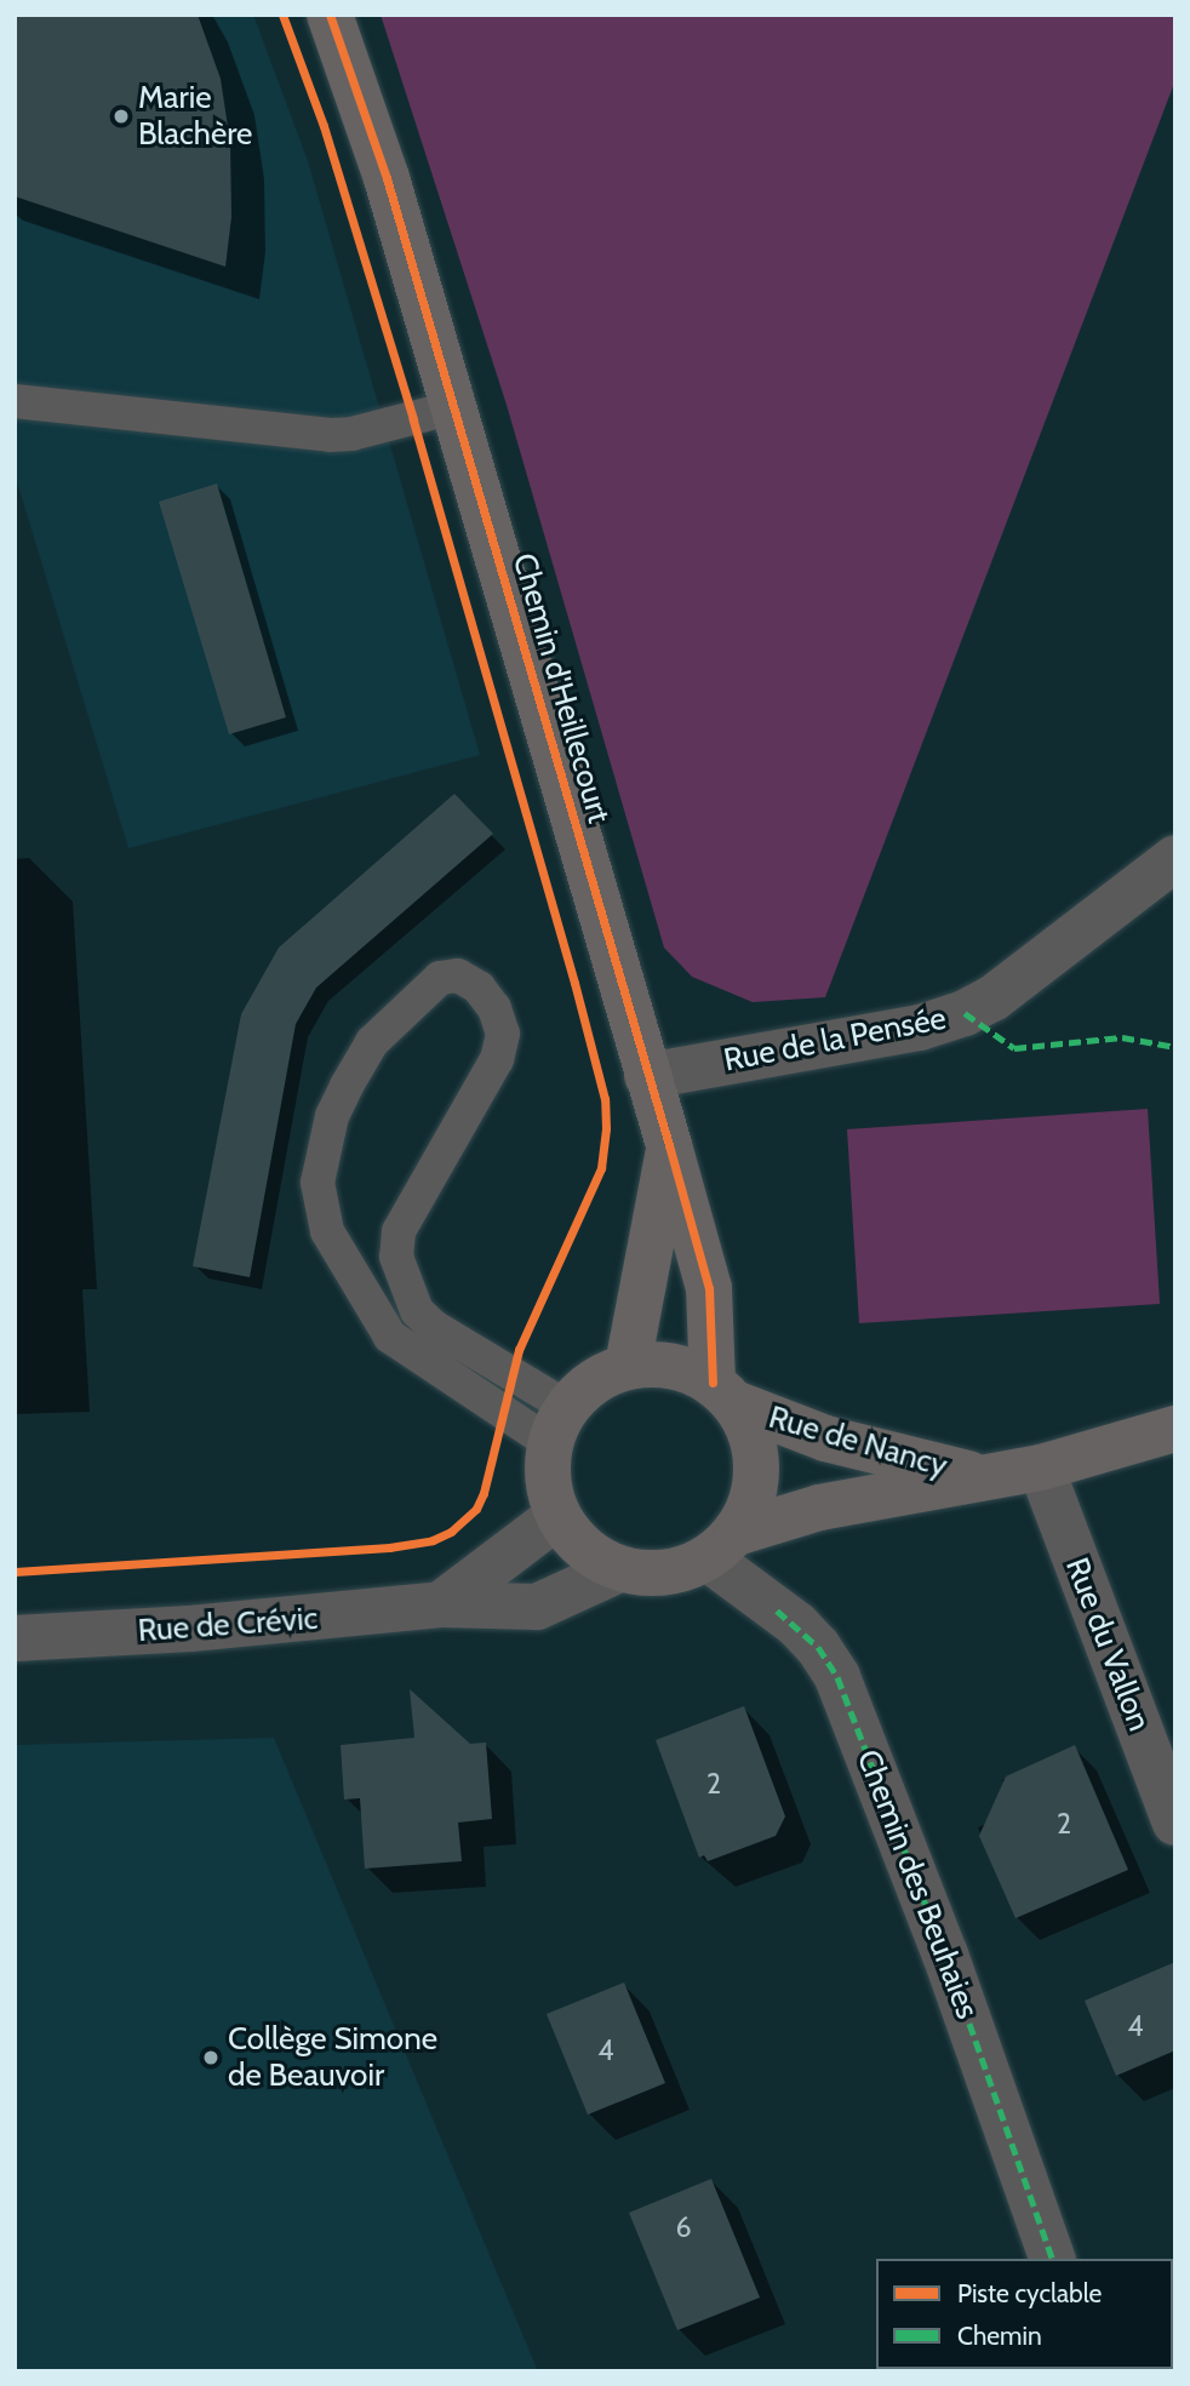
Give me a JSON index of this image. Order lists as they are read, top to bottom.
{
  "streets": {
    "street": [
      "Chemin d'Heillecourt",
      "Rue de la Pensée",
      "Rue de Nancy",
      "Rue de Crévic",
      "Rue du Vallon",
      "Chemin des Beuhaies"
    ]
  },
  "crossings": [
    ["Chemin d'Heillecourt", "Rue de la Pensée"],
    ["Chemin d'Heillecourt", "Rue de Nancy"],
    ["Chemin d'Heillecourt", "Rue de Crévic"],
    ["Chemin d'Heillecourt", "Chemin des Beuhaies"],
    ["Rue de Nancy", "Rue de Crévic"],
    ["Rue de Nancy", "Rue du Vallon"],
    ["Rue de Nancy", "Chemin des Beuhaies"],
    ["Rue de Crévic", "Chemin des Beuhaies"]
  ],
  "places": ["Marie Blachère", "Collège Simone de Beauvoir"],
  "house_numbers": [
    "2",
    "2",
    "4",
    "4",
    "6"
  ],
  "legend": ["Piste cyclable", "Chemin"]
}
